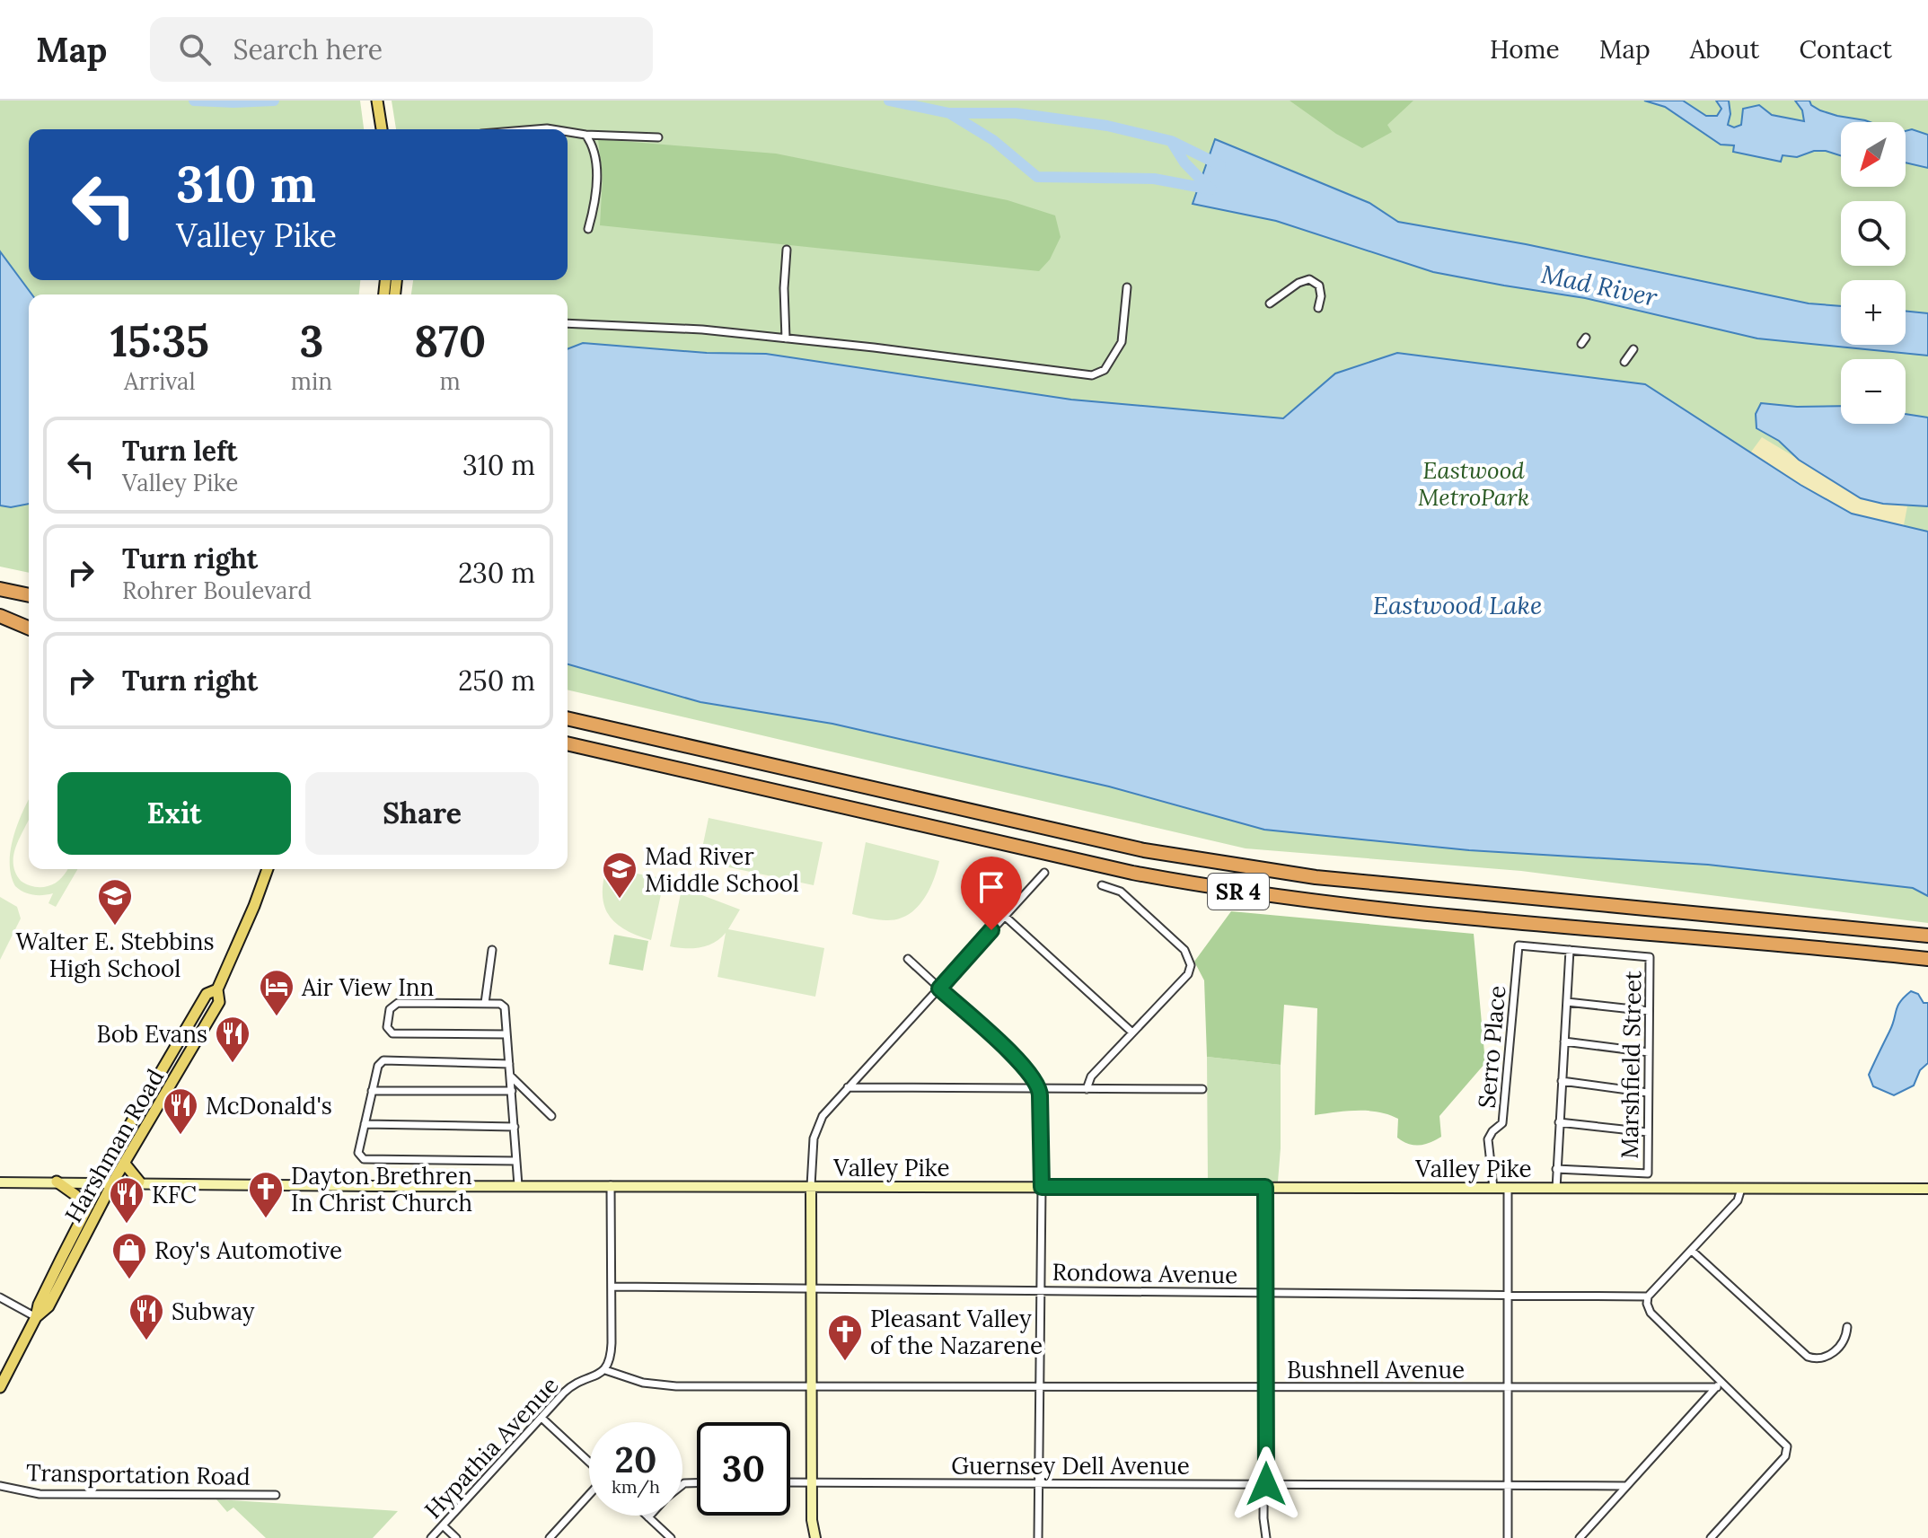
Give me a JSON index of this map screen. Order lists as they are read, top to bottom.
{
  "streets": {
    "highway": ["SR 4"],
    "main road": ["Harshman Road"],
    "street": [
      "Serro Place",
      "Marshfield Street",
      "Valley Pike",
      "Rondowa Avenue",
      "Bushnell Avenue",
      "Hypathia Avenue",
      "Guernsey Dell Avenue",
      "Transportation Road"
    ]
  },
  "crossings": [
    ["Serro Place", "Marshfield Street"],
    ["Serro Place", "Valley Pike"],
    ["Harshman Road", "Valley Pike"],
    ["Bushnell Avenue", "Hypathia Avenue"]
  ],
  "water": ["Mad River", "Eastwood Lake"],
  "parks": ["Eastwood MetroPark"],
  "places": {
    "school or university": ["Mad River Middle School", "Walter E. Stebbins High School"],
    "hotel": ["Air View Inn"],
    "restaurant": [
      "Bob Evans",
      "McDonald's",
      "KFC",
      "Subway"
    ],
    "church": ["Dayton Brethren In Christ Church", "Pleasant Valley of the Nazarene"],
    "shop": ["Roy's Automotive"]
  },
  "north": "bottom left",
  "page": {
    "header": "Map",
    "search": "Search here",
    "nav": [
      "Home",
      "Map",
      "About",
      "Contact"
    ],
    "map_buttons": ["+", "−"],
    "turn": ["310 m", "Valley Pike"],
    "eta": [
      "15:35",
      "Arrival",
      "3",
      "min",
      "870",
      "m"
    ],
    "list": [
      {
        "name": "Turn left",
        "note": "Valley Pike",
        "value": "310 m"
      },
      {
        "name": "Turn right",
        "note": "Rohrer Boulevard",
        "value": "230 m"
      },
      {
        "name": "Turn right",
        "value": "250 m"
      }
    ],
    "buttons": ["Exit", "Share"],
    "speed": "20 km/h",
    "limit": "30"
  }
}
